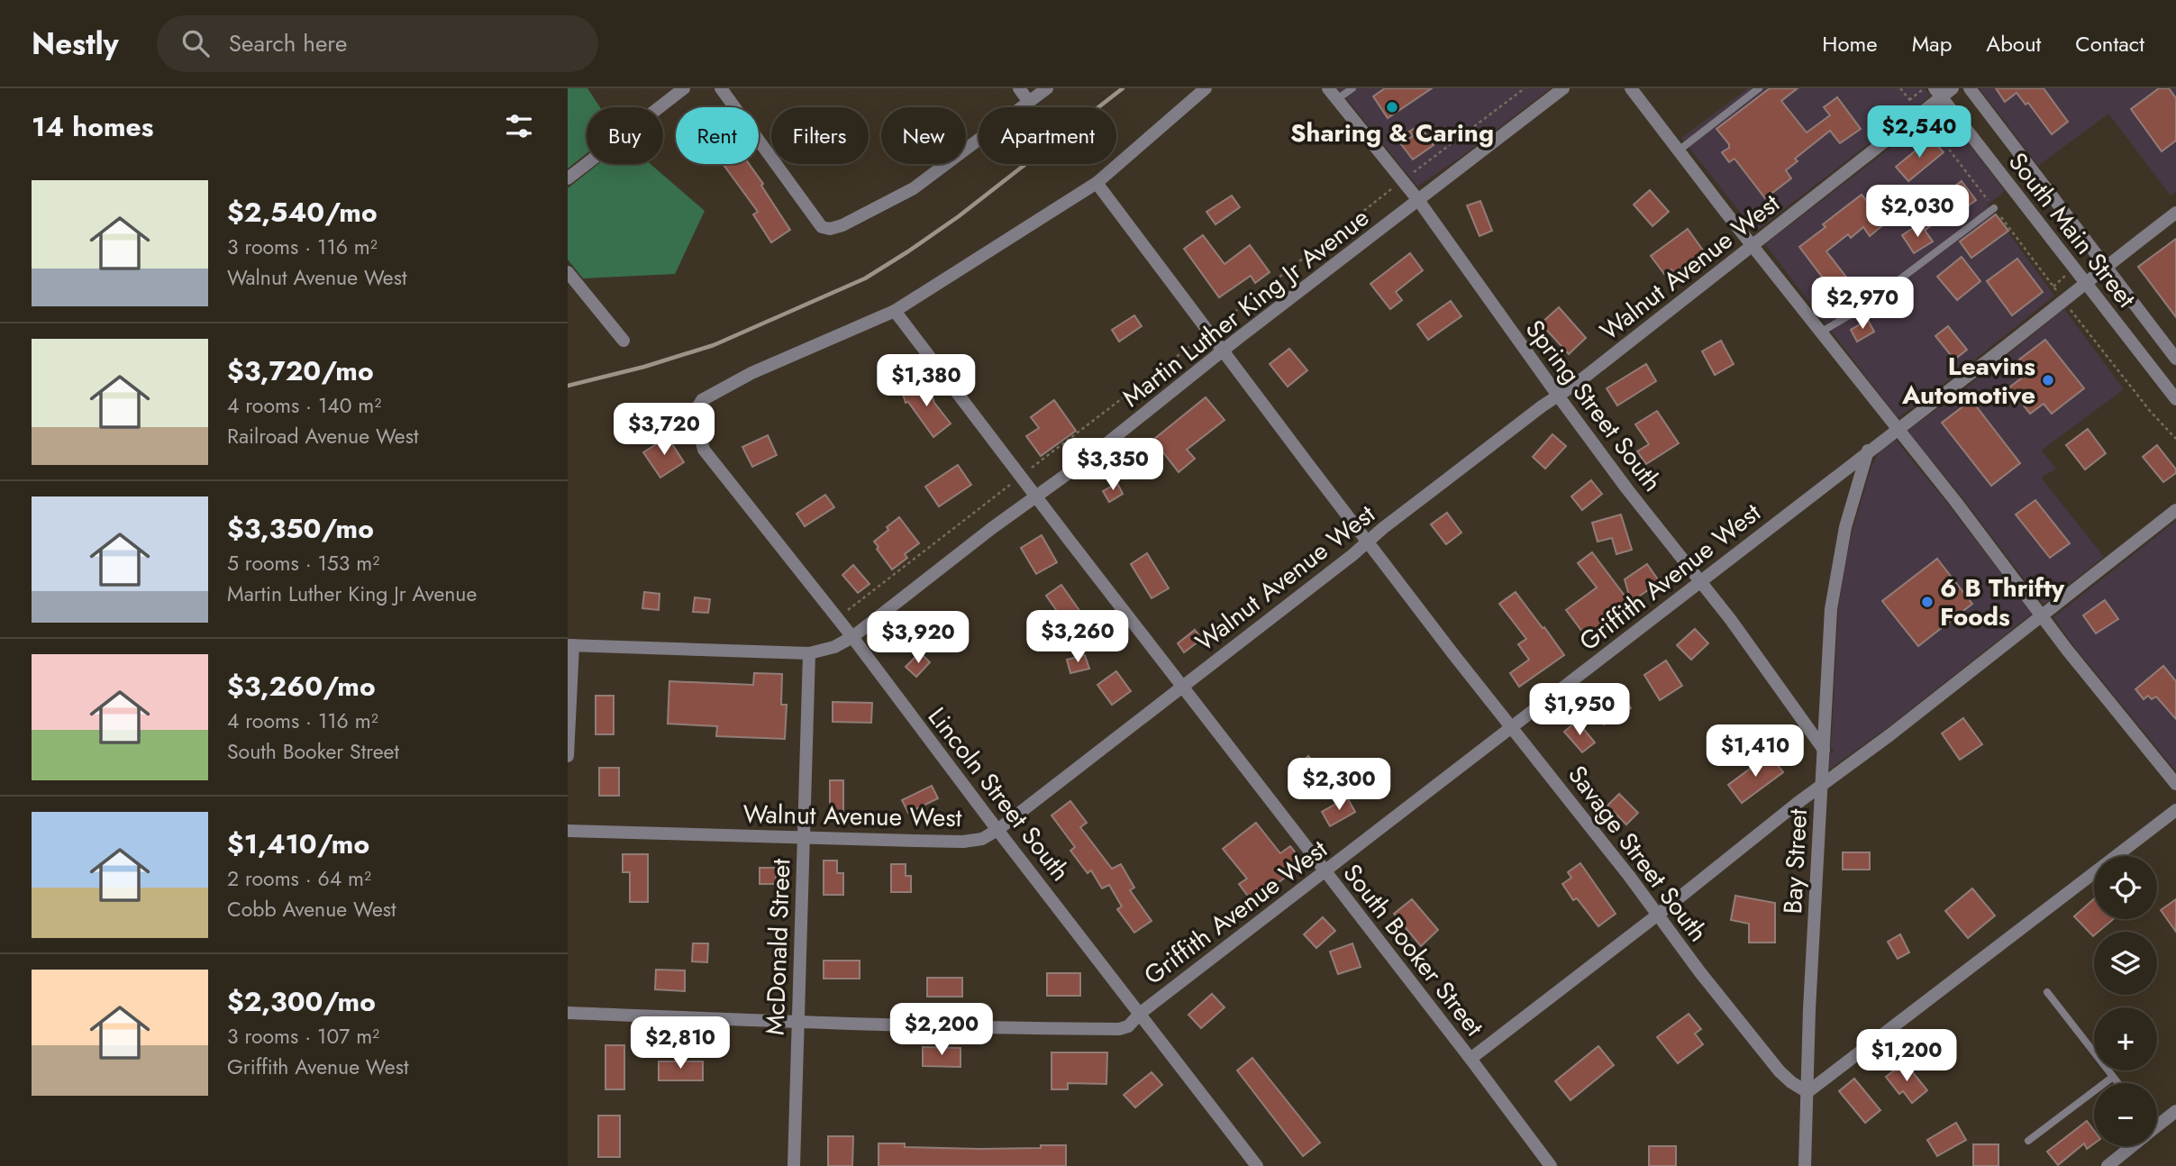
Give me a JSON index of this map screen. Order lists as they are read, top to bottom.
{
  "streets": {
    "street": [
      "South Main Street",
      "Walnut Avenue West",
      "Martin Luther King Jr Avenue",
      "Spring Street South",
      "Griffith Avenue West",
      "Lincoln Street South",
      "Savage Street South",
      "Bay Street",
      "McDonald Street",
      "South Booker Street"
    ]
  },
  "crossings": [
    ["South Main Street", "Walnut Avenue West"],
    ["South Main Street", "Griffith Avenue West"],
    ["Walnut Avenue West", "Spring Street South"],
    ["Walnut Avenue West", "Lincoln Street South"],
    ["Walnut Avenue West", "Savage Street South"],
    ["Walnut Avenue West", "McDonald Street"],
    ["Walnut Avenue West", "South Booker Street"],
    ["Martin Luther King Jr Avenue", "Spring Street South"],
    ["Martin Luther King Jr Avenue", "Lincoln Street South"],
    ["Martin Luther King Jr Avenue", "Savage Street South"],
    ["Martin Luther King Jr Avenue", "McDonald Street"],
    ["Martin Luther King Jr Avenue", "South Booker Street"],
    ["Spring Street South", "Griffith Avenue West"],
    ["Spring Street South", "Bay Street"],
    ["Griffith Avenue West", "Lincoln Street South"],
    ["Griffith Avenue West", "Savage Street South"],
    ["Griffith Avenue West", "Bay Street"],
    ["Griffith Avenue West", "McDonald Street"],
    ["Griffith Avenue West", "South Booker Street"],
    ["Lincoln Street South", "South Booker Street"],
    ["Savage Street South", "Bay Street"]
  ],
  "places": ["Sharing & Caring", "Leavins Automotive", "6 B Thrifty Foods"],
  "page": {
    "header": "Nestly",
    "search": "Search here",
    "nav": [
      "Home",
      "Map",
      "About",
      "Contact"
    ],
    "heading": "14 homes",
    "price": [
      "$2,540",
      "$2,030",
      "$2,970",
      "$1,380",
      "$3,720",
      "$3,350",
      "$3,260",
      "$3,920",
      "$1,950",
      "$1,410",
      "$2,300",
      "$2,200",
      "$2,810",
      "$1,200"
    ],
    "chip": [
      "Buy",
      "Rent",
      "Filters",
      "New",
      "Apartment"
    ],
    "list": [
      {
        "name": "$2,540/mo",
        "note": "3 rooms · 116 m² · Walnut Avenue West"
      },
      {
        "name": "$3,720/mo",
        "note": "4 rooms · 140 m² · Railroad Avenue West"
      },
      {
        "name": "$3,350/mo",
        "note": "5 rooms · 153 m² · Martin Luther King Jr Avenue"
      },
      {
        "name": "$3,260/mo",
        "note": "4 rooms · 116 m² · South Booker Street"
      },
      {
        "name": "$1,410/mo",
        "note": "2 rooms · 64 m² · Cobb Avenue West"
      },
      {
        "name": "$2,300/mo",
        "note": "3 rooms · 107 m² · Griffith Avenue West"
      }
    ],
    "map_buttons": ["+", "−"]
  }
}
